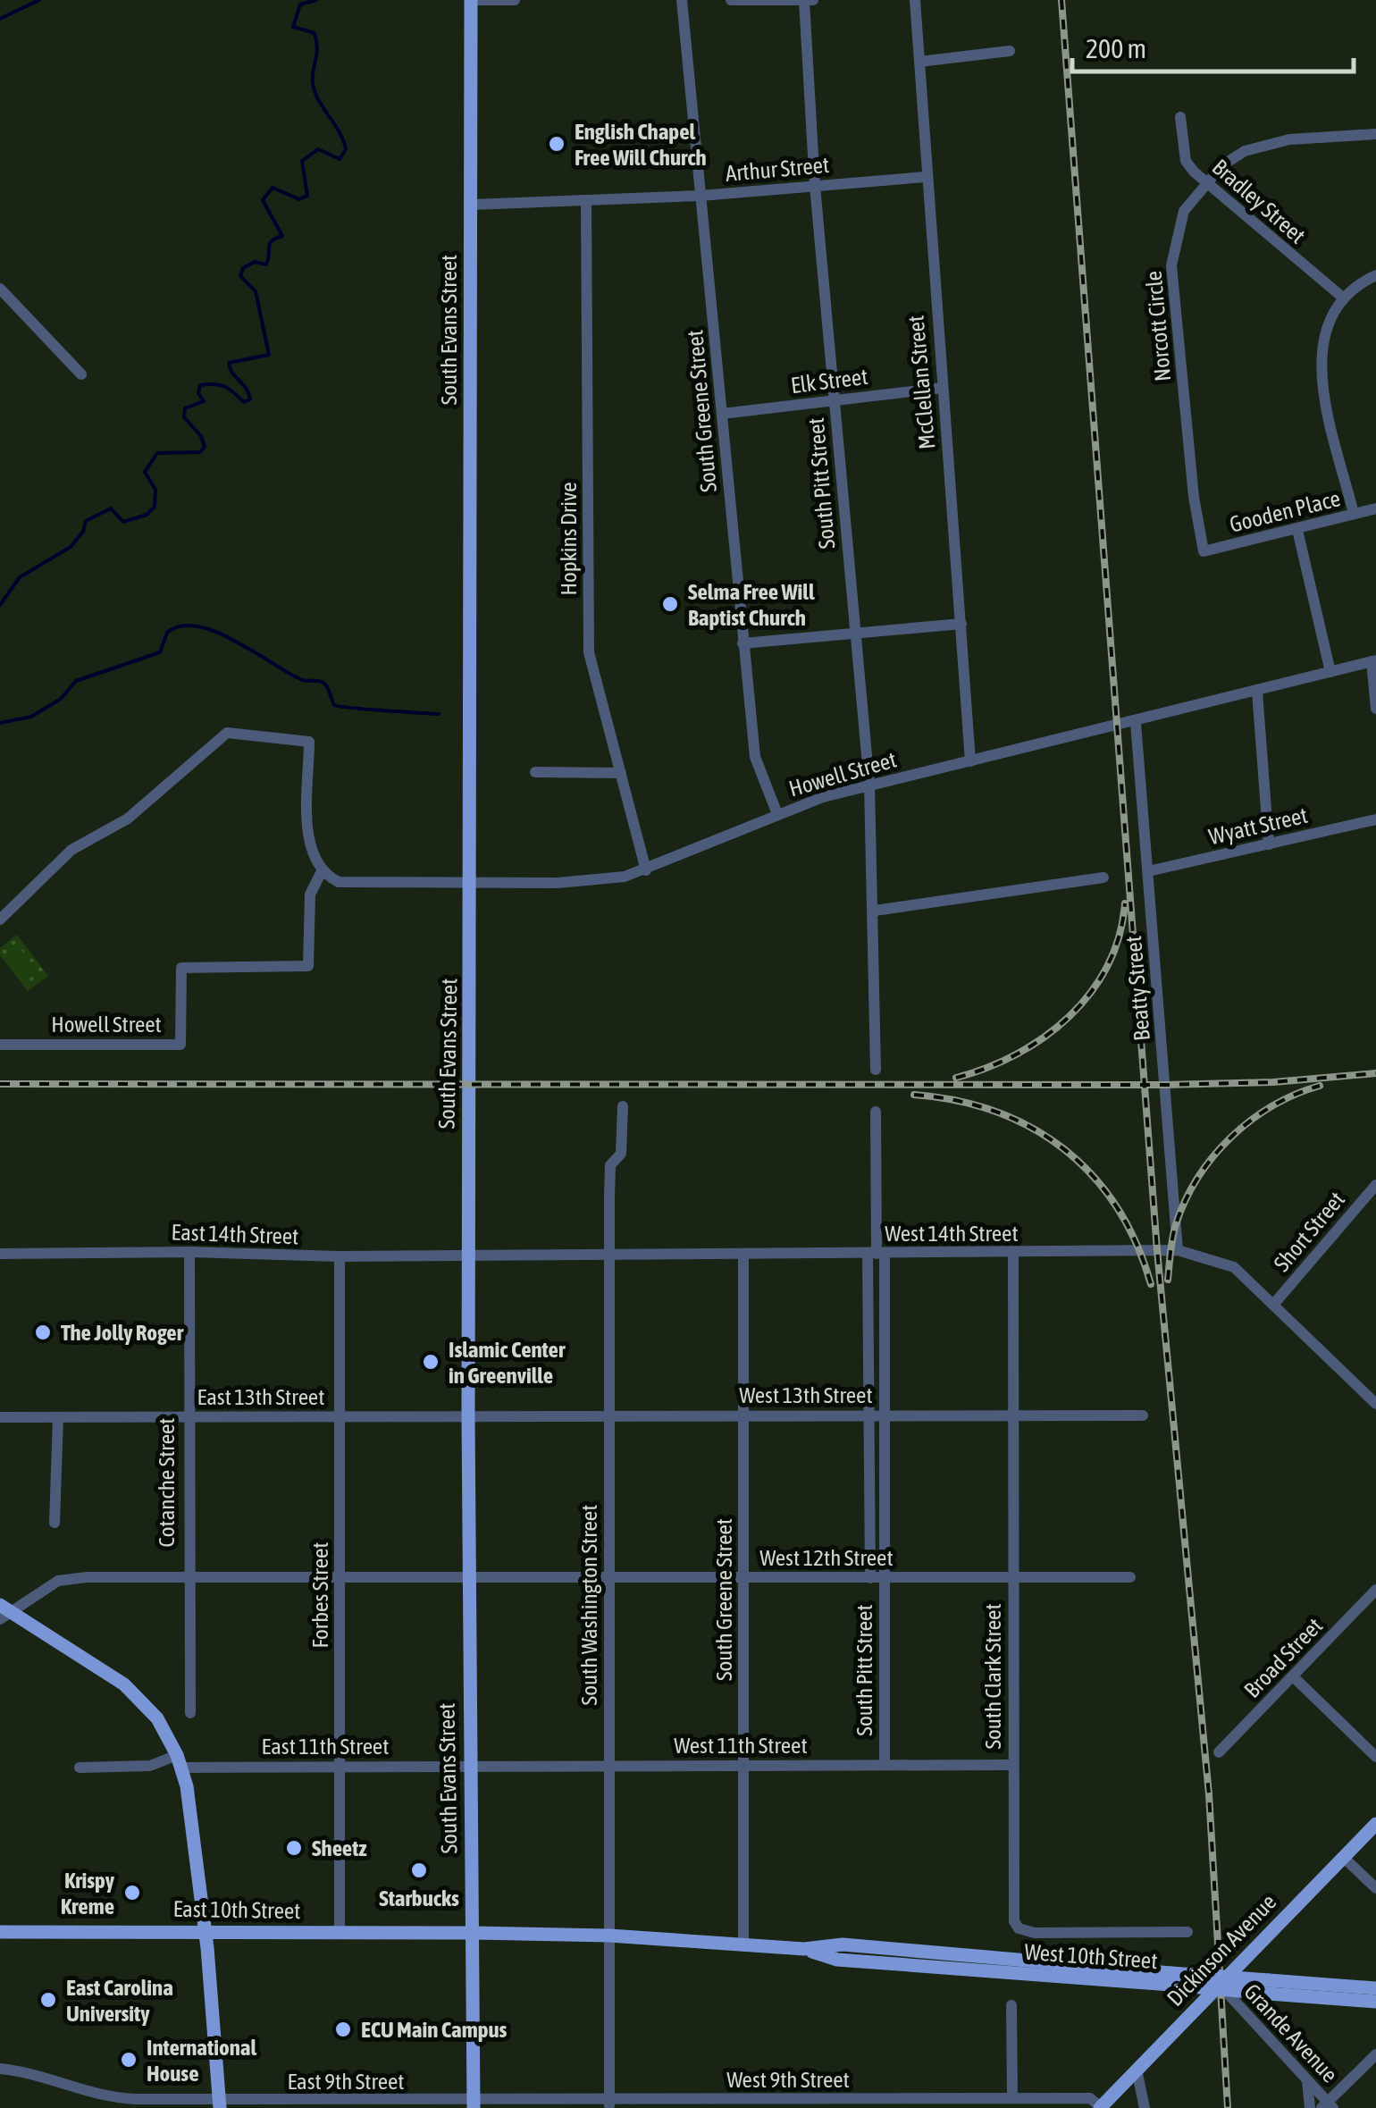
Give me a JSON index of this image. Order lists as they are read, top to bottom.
{
  "streets": {
    "main road": [
      "South Evans Street",
      "East 10th Street",
      "Dickinson Avenue",
      "West 10th Street"
    ],
    "street": [
      "Arthur Street",
      "Bradley Street",
      "Norcott Circle",
      "Elk Street",
      "McClellan Street",
      "South Greene Street",
      "South Pitt Street",
      "Gooden Place",
      "Hopkins Drive",
      "Howell Street",
      "Wyatt Street",
      "Beatty Street",
      "Short Street",
      "West 14th Street",
      "East 14th Street",
      "West 13th Street",
      "East 13th Street",
      "Cotanche Street",
      "West 12th Street",
      "Forbes Street",
      "South Washington Street",
      "Broad Street",
      "South Clark Street",
      "West 11th Street",
      "East 11th Street",
      "Grande Avenue",
      "West 9th Street",
      "East 9th Street"
    ]
  },
  "crossings": [
    ["Arthur Street", "South Evans Street"],
    ["Arthur Street", "McClellan Street"],
    ["Arthur Street", "South Greene Street"],
    ["Arthur Street", "South Pitt Street"],
    ["Arthur Street", "Hopkins Drive"],
    ["Bradley Street", "Norcott Circle"],
    ["Norcott Circle", "Gooden Place"],
    ["South Evans Street", "Howell Street"],
    ["South Evans Street", "West 14th Street"],
    ["South Evans Street", "East 14th Street"],
    ["South Evans Street", "West 13th Street"],
    ["South Evans Street", "East 13th Street"],
    ["South Evans Street", "West 12th Street"],
    ["South Evans Street", "West 11th Street"],
    ["South Evans Street", "East 11th Street"],
    ["South Evans Street", "East 10th Street"],
    ["South Evans Street", "West 10th Street"],
    ["South Evans Street", "West 9th Street"],
    ["South Evans Street", "East 9th Street"],
    ["Elk Street", "McClellan Street"],
    ["Elk Street", "South Greene Street"],
    ["Elk Street", "South Pitt Street"],
    ["McClellan Street", "Howell Street"],
    ["South Greene Street", "Howell Street"],
    ["South Greene Street", "West 14th Street"],
    ["South Greene Street", "West 13th Street"],
    ["South Greene Street", "West 12th Street"],
    ["South Greene Street", "West 11th Street"],
    ["South Greene Street", "West 10th Street"],
    ["South Pitt Street", "Howell Street"],
    ["South Pitt Street", "West 14th Street"],
    ["South Pitt Street", "West 13th Street"],
    ["South Pitt Street", "West 12th Street"],
    ["South Pitt Street", "West 11th Street"],
    ["Hopkins Drive", "Howell Street"],
    ["Howell Street", "Beatty Street"],
    ["Wyatt Street", "Beatty Street"],
    ["Beatty Street", "West 14th Street"],
    ["Short Street", "West 14th Street"],
    ["West 14th Street", "East 14th Street"],
    ["West 14th Street", "South Washington Street"],
    ["West 14th Street", "South Clark Street"],
    ["East 14th Street", "Cotanche Street"],
    ["East 14th Street", "Forbes Street"],
    ["West 13th Street", "East 13th Street"],
    ["West 13th Street", "South Washington Street"],
    ["West 13th Street", "South Clark Street"],
    ["East 13th Street", "Cotanche Street"],
    ["East 13th Street", "Forbes Street"],
    ["Cotanche Street", "West 12th Street"],
    ["West 12th Street", "Forbes Street"],
    ["West 12th Street", "South Washington Street"],
    ["West 12th Street", "South Clark Street"],
    ["Forbes Street", "East 11th Street"],
    ["Forbes Street", "East 10th Street"],
    ["South Washington Street", "West 11th Street"],
    ["South Washington Street", "West 10th Street"],
    ["South Washington Street", "West 9th Street"],
    ["South Clark Street", "West 11th Street"],
    ["West 11th Street", "East 11th Street"],
    ["East 10th Street", "West 10th Street"],
    ["Dickinson Avenue", "Grande Avenue"],
    ["Dickinson Avenue", "West 9th Street"],
    ["West 9th Street", "East 9th Street"]
  ],
  "places": [
    "English Chapel Free Will Church",
    "Selma Free Will Baptist Church",
    "The Jolly Roger",
    "Islamic Center in Greenville",
    "Sheetz",
    "Starbucks",
    "Krispy Kreme",
    "East Carolina University",
    "ECU Main Campus",
    "International House"
  ],
  "scale_bar": "200 m"
}
